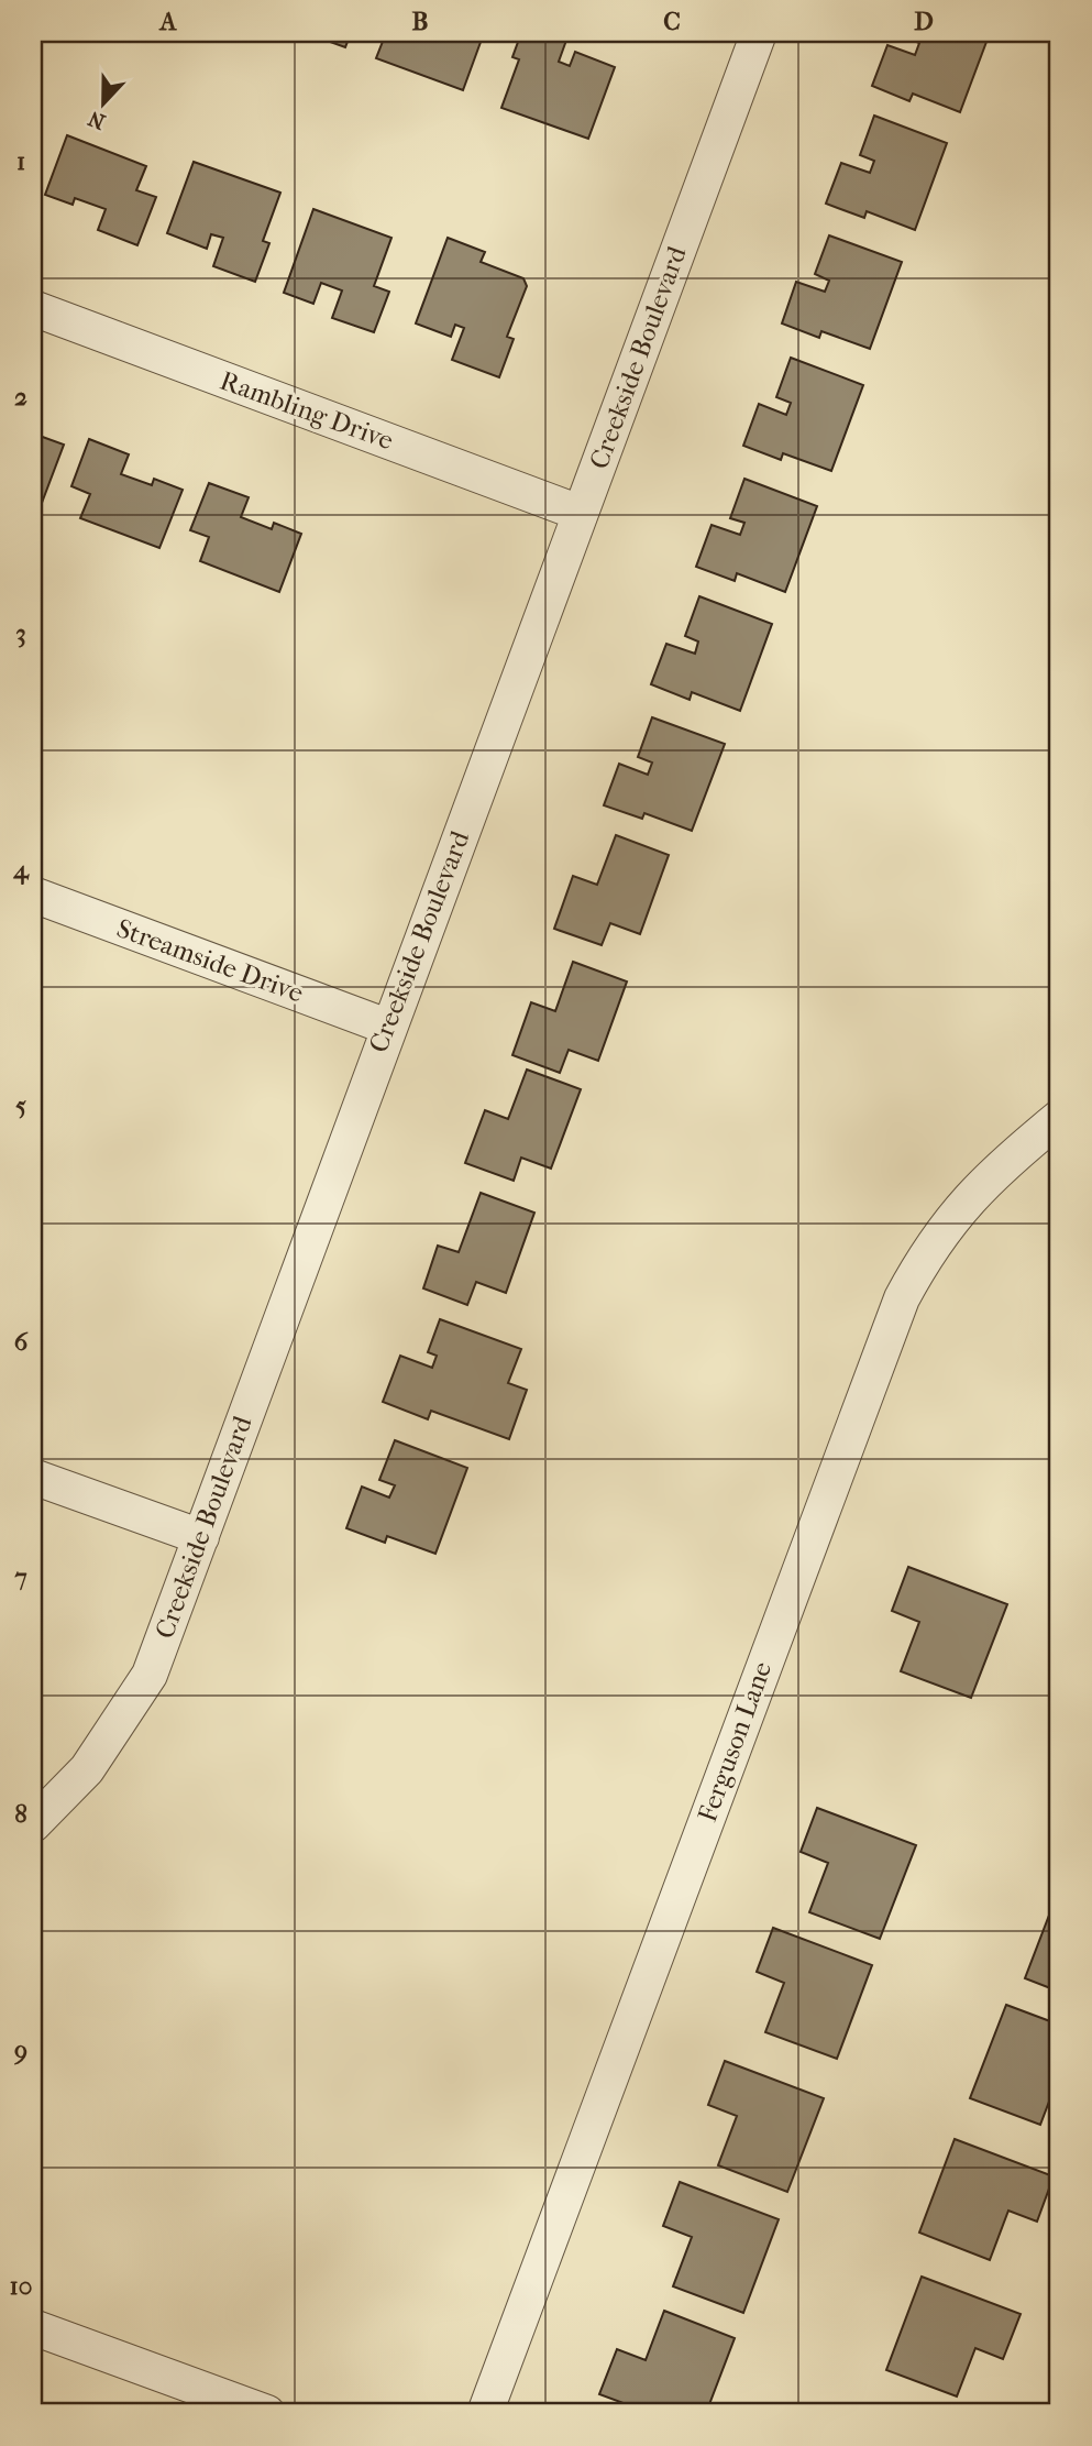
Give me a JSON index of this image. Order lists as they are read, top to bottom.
{
  "streets": {
    "street": [
      "Creekside Boulevard",
      "Rambling Drive",
      "Streamside Drive",
      "Ferguson Lane"
    ]
  },
  "crossings": [
    ["Creekside Boulevard", "Rambling Drive"],
    ["Creekside Boulevard", "Streamside Drive"]
  ],
  "north": "bottom",
  "grid": {
    "columns": [
      "A",
      "B",
      "C",
      "D"
    ],
    "rows": [
      "1",
      "2",
      "3",
      "4",
      "5",
      "6",
      "7",
      "8",
      "9",
      "10"
    ]
  }
}
